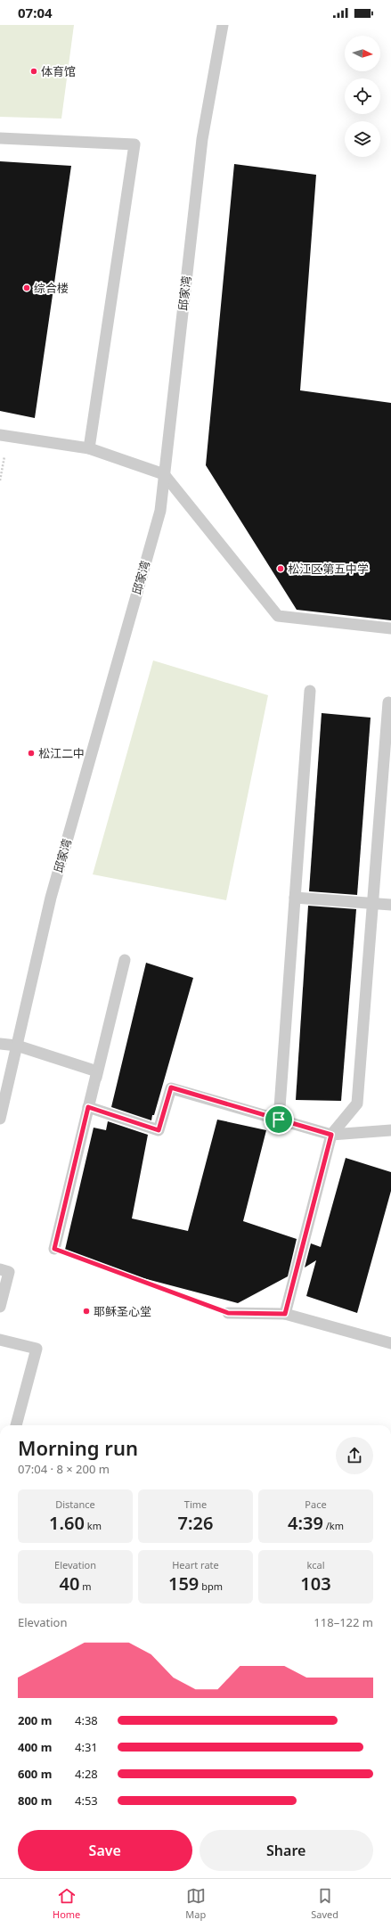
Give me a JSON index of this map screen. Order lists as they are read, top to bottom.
{
  "streets": {
    "lane": ["邱家湾"]
  },
  "places": [
    "体育馆",
    "综合楼",
    "松江区第五中学",
    "松江二中",
    "耶稣圣心堂"
  ],
  "north": "right",
  "page": {
    "status": "07:04",
    "heading": ["Morning run", "07:04 · 8 × 200 m"],
    "stats": [
      ["Distance", "1.60 km"],
      ["Time", "7:26"],
      ["Pace", "4:39 /km"],
      ["Elevation", "40 m"],
      ["Heart rate", "159 bpm"],
      ["kcal", "103"]
    ],
    "chart": ["Elevation", "118–122 m"],
    "list": [
      {
        "name": "200 m",
        "note": "4:38"
      },
      {
        "name": "400 m",
        "note": "4:31"
      },
      {
        "name": "600 m",
        "note": "4:28"
      },
      {
        "name": "800 m",
        "note": "4:53"
      }
    ],
    "buttons": ["Save", "Share"],
    "tabs": ["Home", "Map", "Saved"]
  }
}
